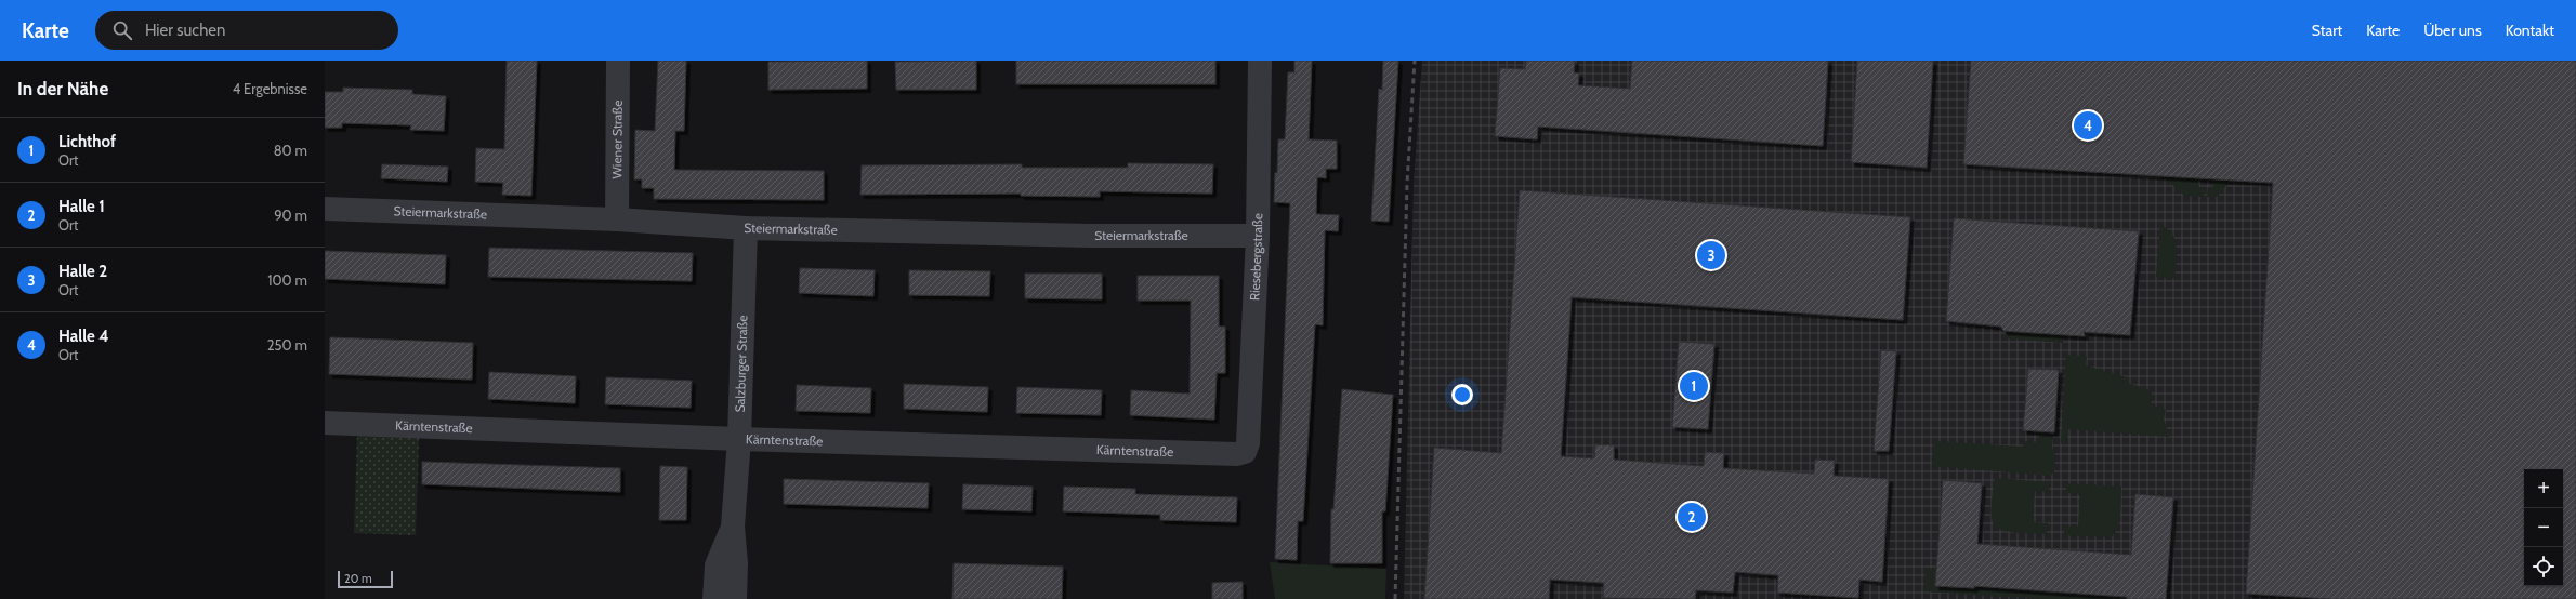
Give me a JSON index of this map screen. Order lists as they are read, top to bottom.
{
  "streets": {
    "street": [
      "Wiener Straße",
      "Steiermarkstraße",
      "Riesebergstraße",
      "Salzburger Straße",
      "Kärntenstraße"
    ]
  },
  "crossings": [
    ["Wiener Straße", "Steiermarkstraße"],
    ["Steiermarkstraße", "Riesebergstraße"],
    ["Steiermarkstraße", "Salzburger Straße"],
    ["Riesebergstraße", "Kärntenstraße"],
    ["Salzburger Straße", "Kärntenstraße"]
  ],
  "scale_bar": "20 m",
  "page": {
    "header": "Karte",
    "search": "Hier suchen",
    "nav": [
      "Start",
      "Karte",
      "Über uns",
      "Kontakt"
    ],
    "heading": ["In der Nähe", "4 Ergebnisse"],
    "pins": [
      "4",
      "3",
      "1",
      "2"
    ],
    "list": [
      {
        "mark": "1",
        "name": "Lichthof",
        "note": "Ort",
        "value": "80 m"
      },
      {
        "mark": "2",
        "name": "Halle 1",
        "note": "Ort",
        "value": "90 m"
      },
      {
        "mark": "3",
        "name": "Halle 2",
        "note": "Ort",
        "value": "100 m"
      },
      {
        "mark": "4",
        "name": "Halle 4",
        "note": "Ort",
        "value": "250 m"
      }
    ],
    "map_buttons": ["+", "−"],
    "scale": "20 m"
  }
}
